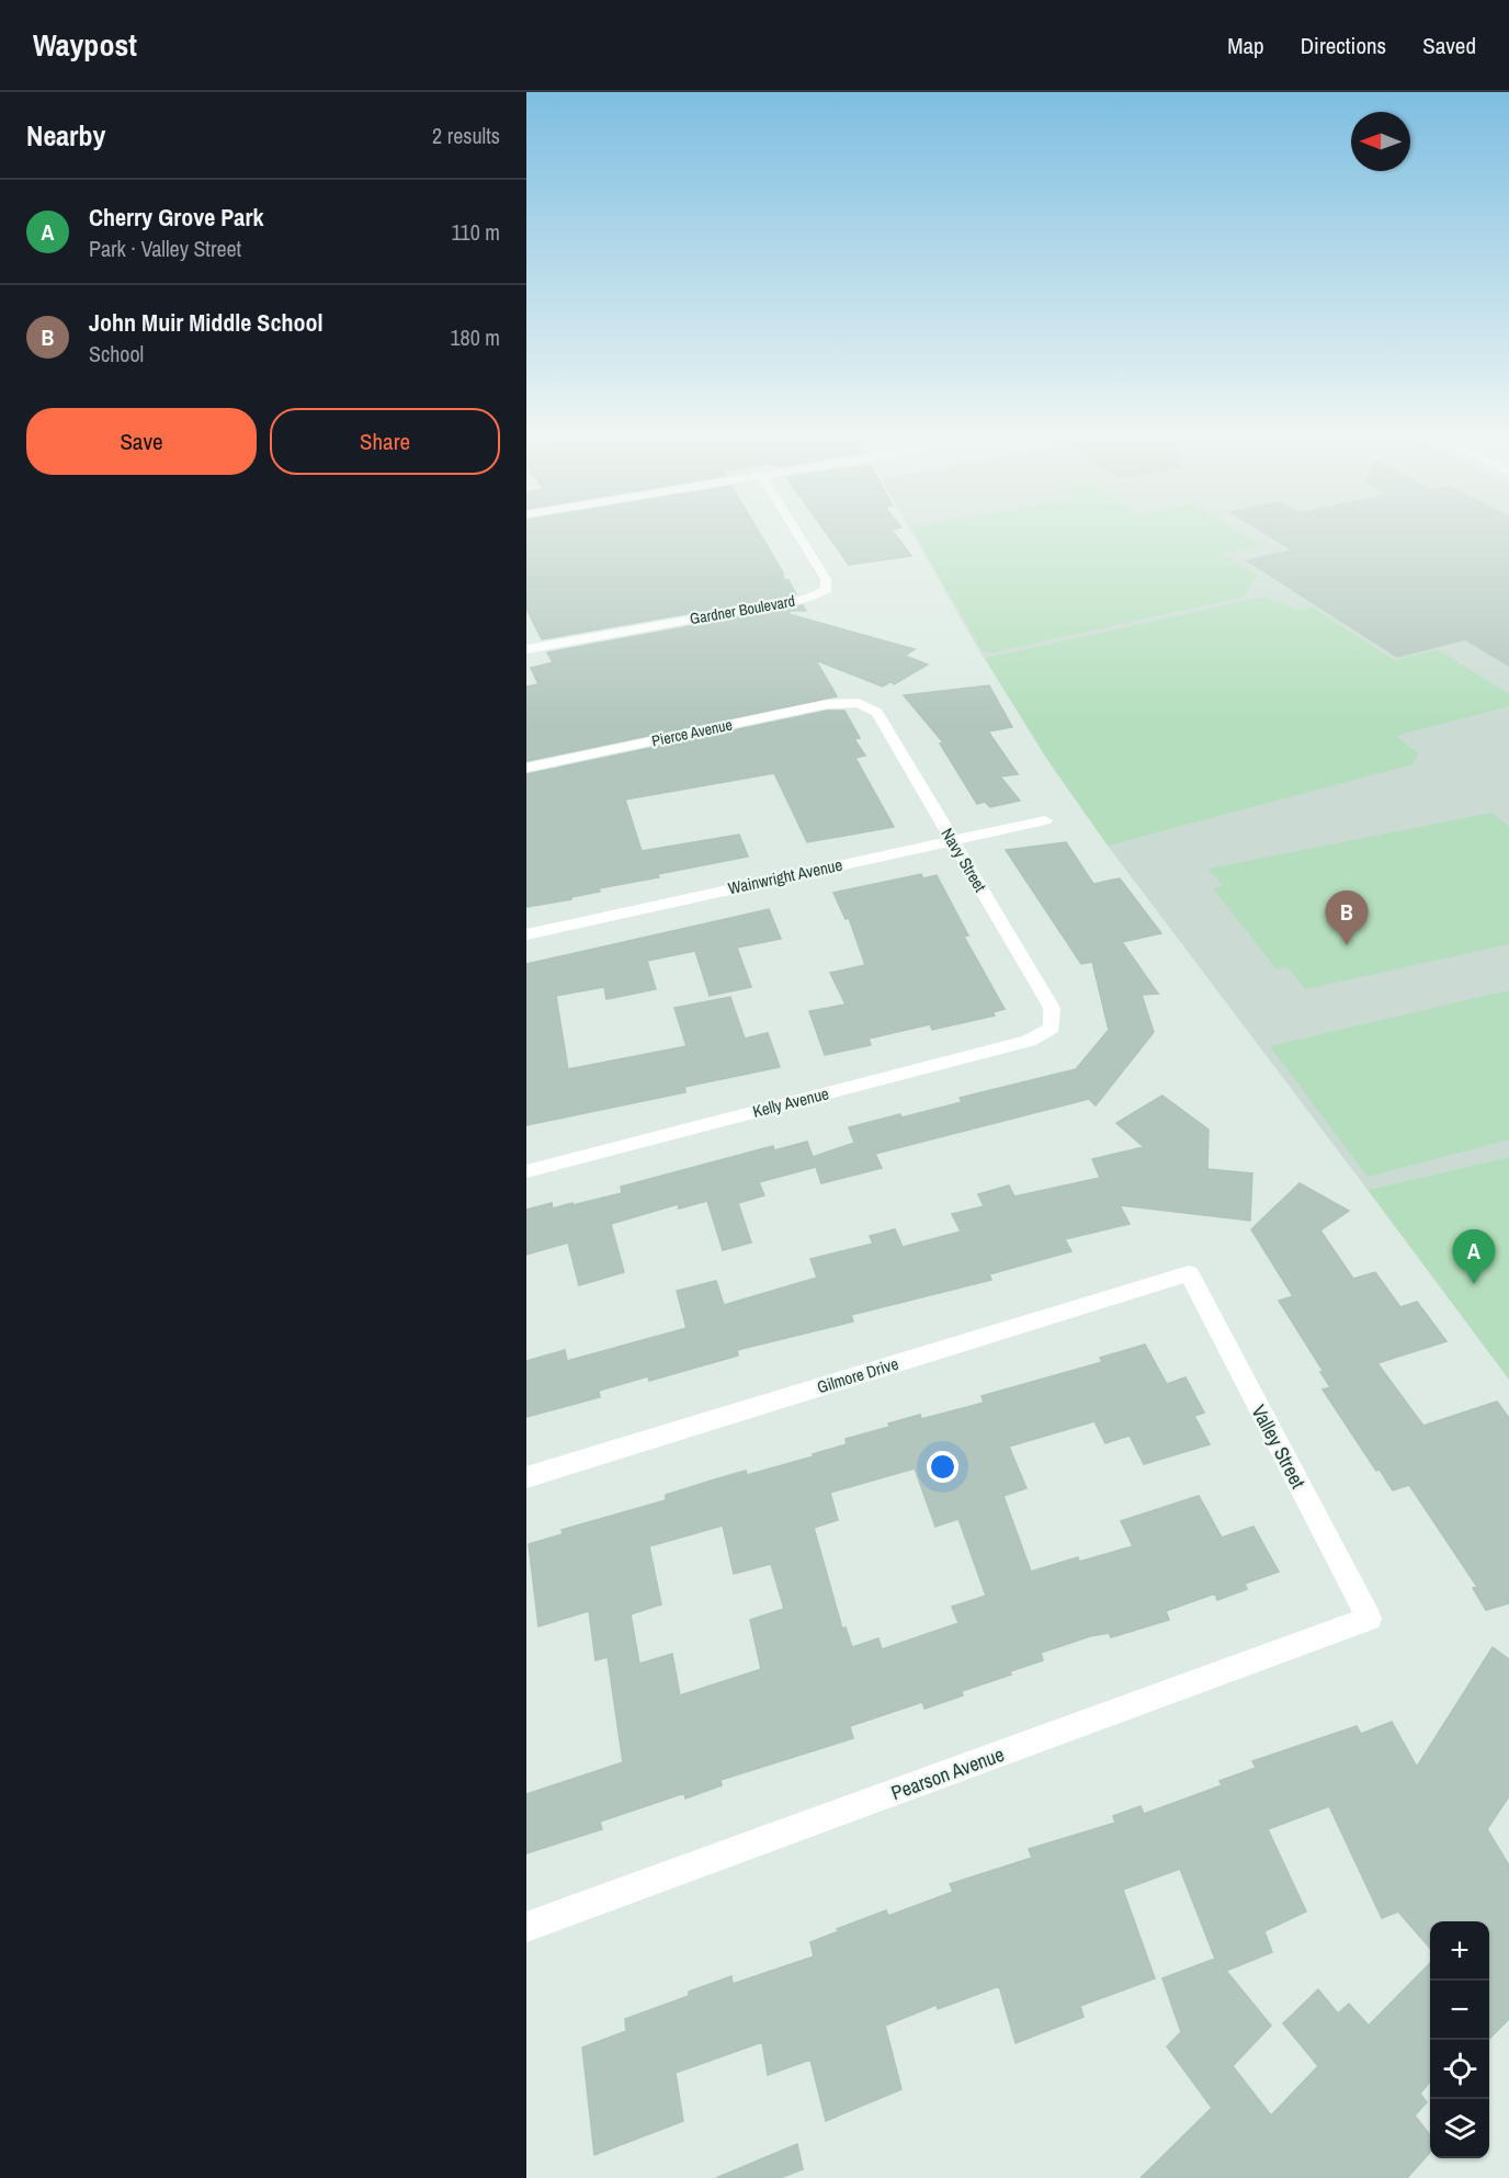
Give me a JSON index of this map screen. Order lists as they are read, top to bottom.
{
  "streets": {
    "street": [
      "Gardner Boulevard",
      "Pierce Avenue",
      "Navy Street",
      "Wainwright Avenue",
      "Kelly Avenue",
      "Gilmore Drive",
      "Valley Street",
      "Pearson Avenue"
    ]
  },
  "crossings": [
    ["Pierce Avenue", "Navy Street"],
    ["Navy Street", "Wainwright Avenue"],
    ["Navy Street", "Kelly Avenue"],
    ["Gilmore Drive", "Valley Street"],
    ["Valley Street", "Pearson Avenue"]
  ],
  "north": "left",
  "page": {
    "header": "Waypost",
    "nav": ["Map", "Directions", "Saved"],
    "heading": ["Nearby", "2 results"],
    "list": [
      {
        "mark": "A",
        "name": "Cherry Grove Park",
        "note": "Park · Valley Street",
        "value": "110 m"
      },
      {
        "mark": "B",
        "name": "John Muir Middle School",
        "note": "School",
        "value": "180 m"
      }
    ],
    "buttons": ["Save", "Share"],
    "pins": ["B", "A"],
    "map_buttons": ["+", "−"]
  }
}
